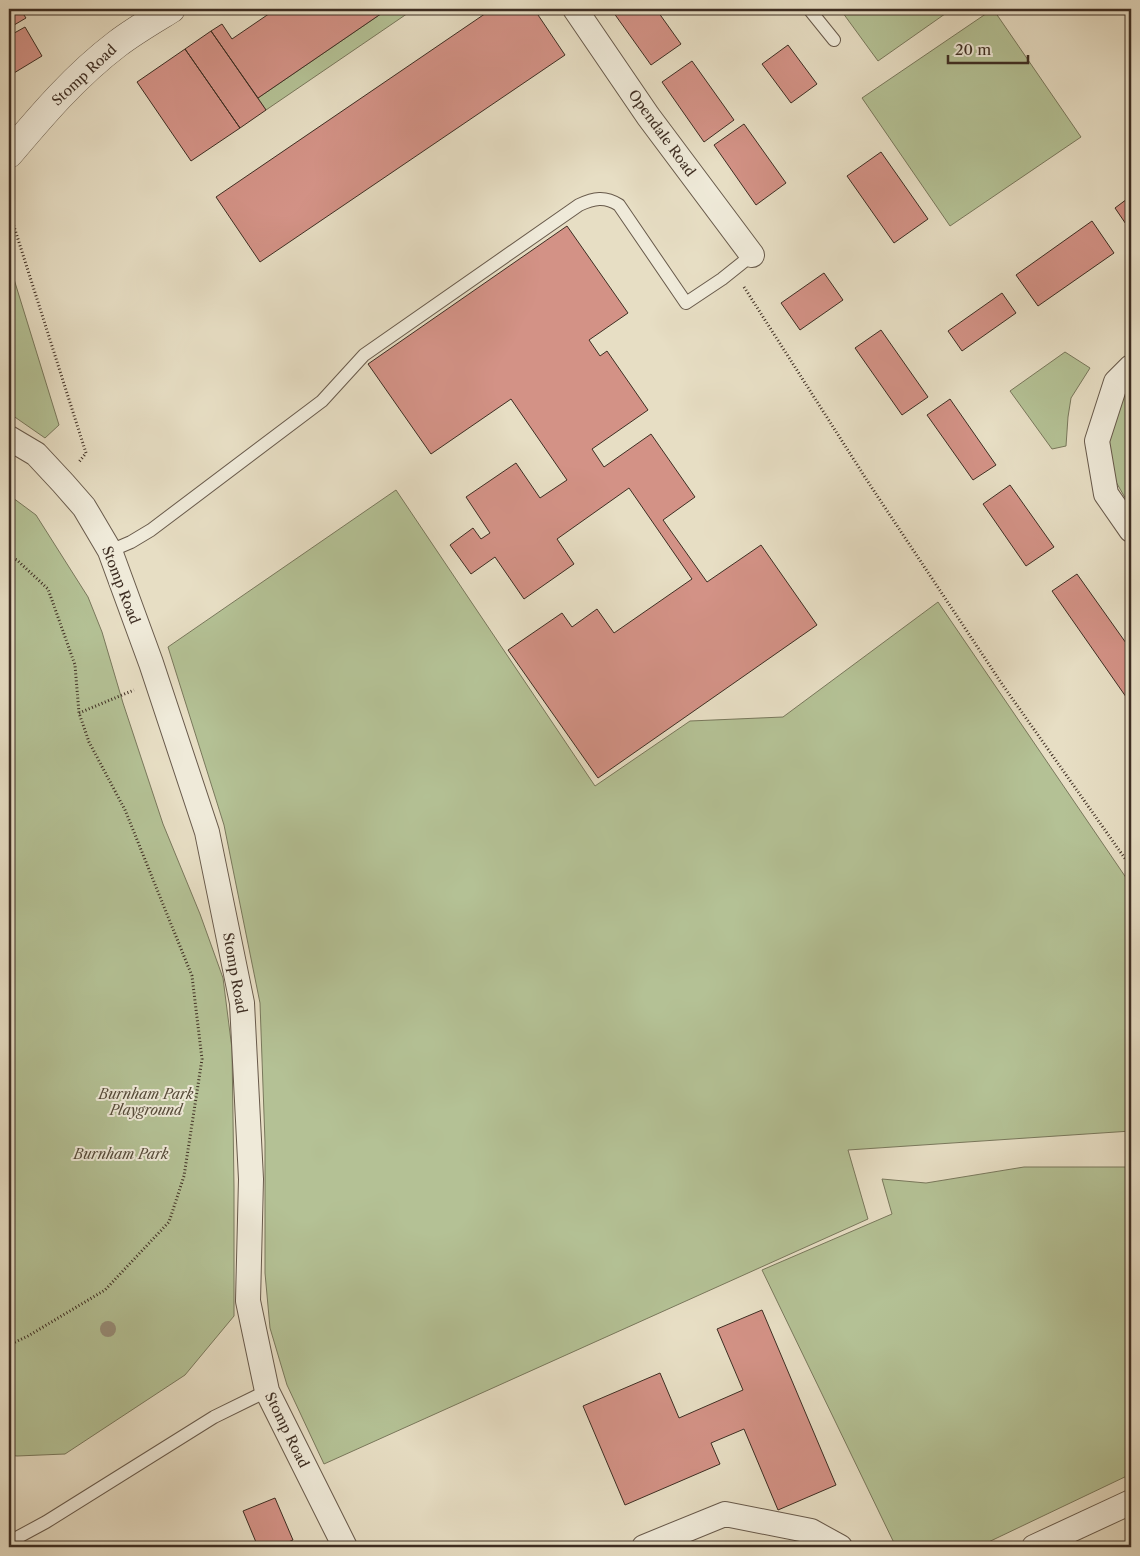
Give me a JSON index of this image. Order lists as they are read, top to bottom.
{
  "streets": {
    "street": ["Stomp Road", "Opendale Road"]
  },
  "parks": ["Burnham Park Playground", "Burnham Park"],
  "scale_bar": "20 m"
}
